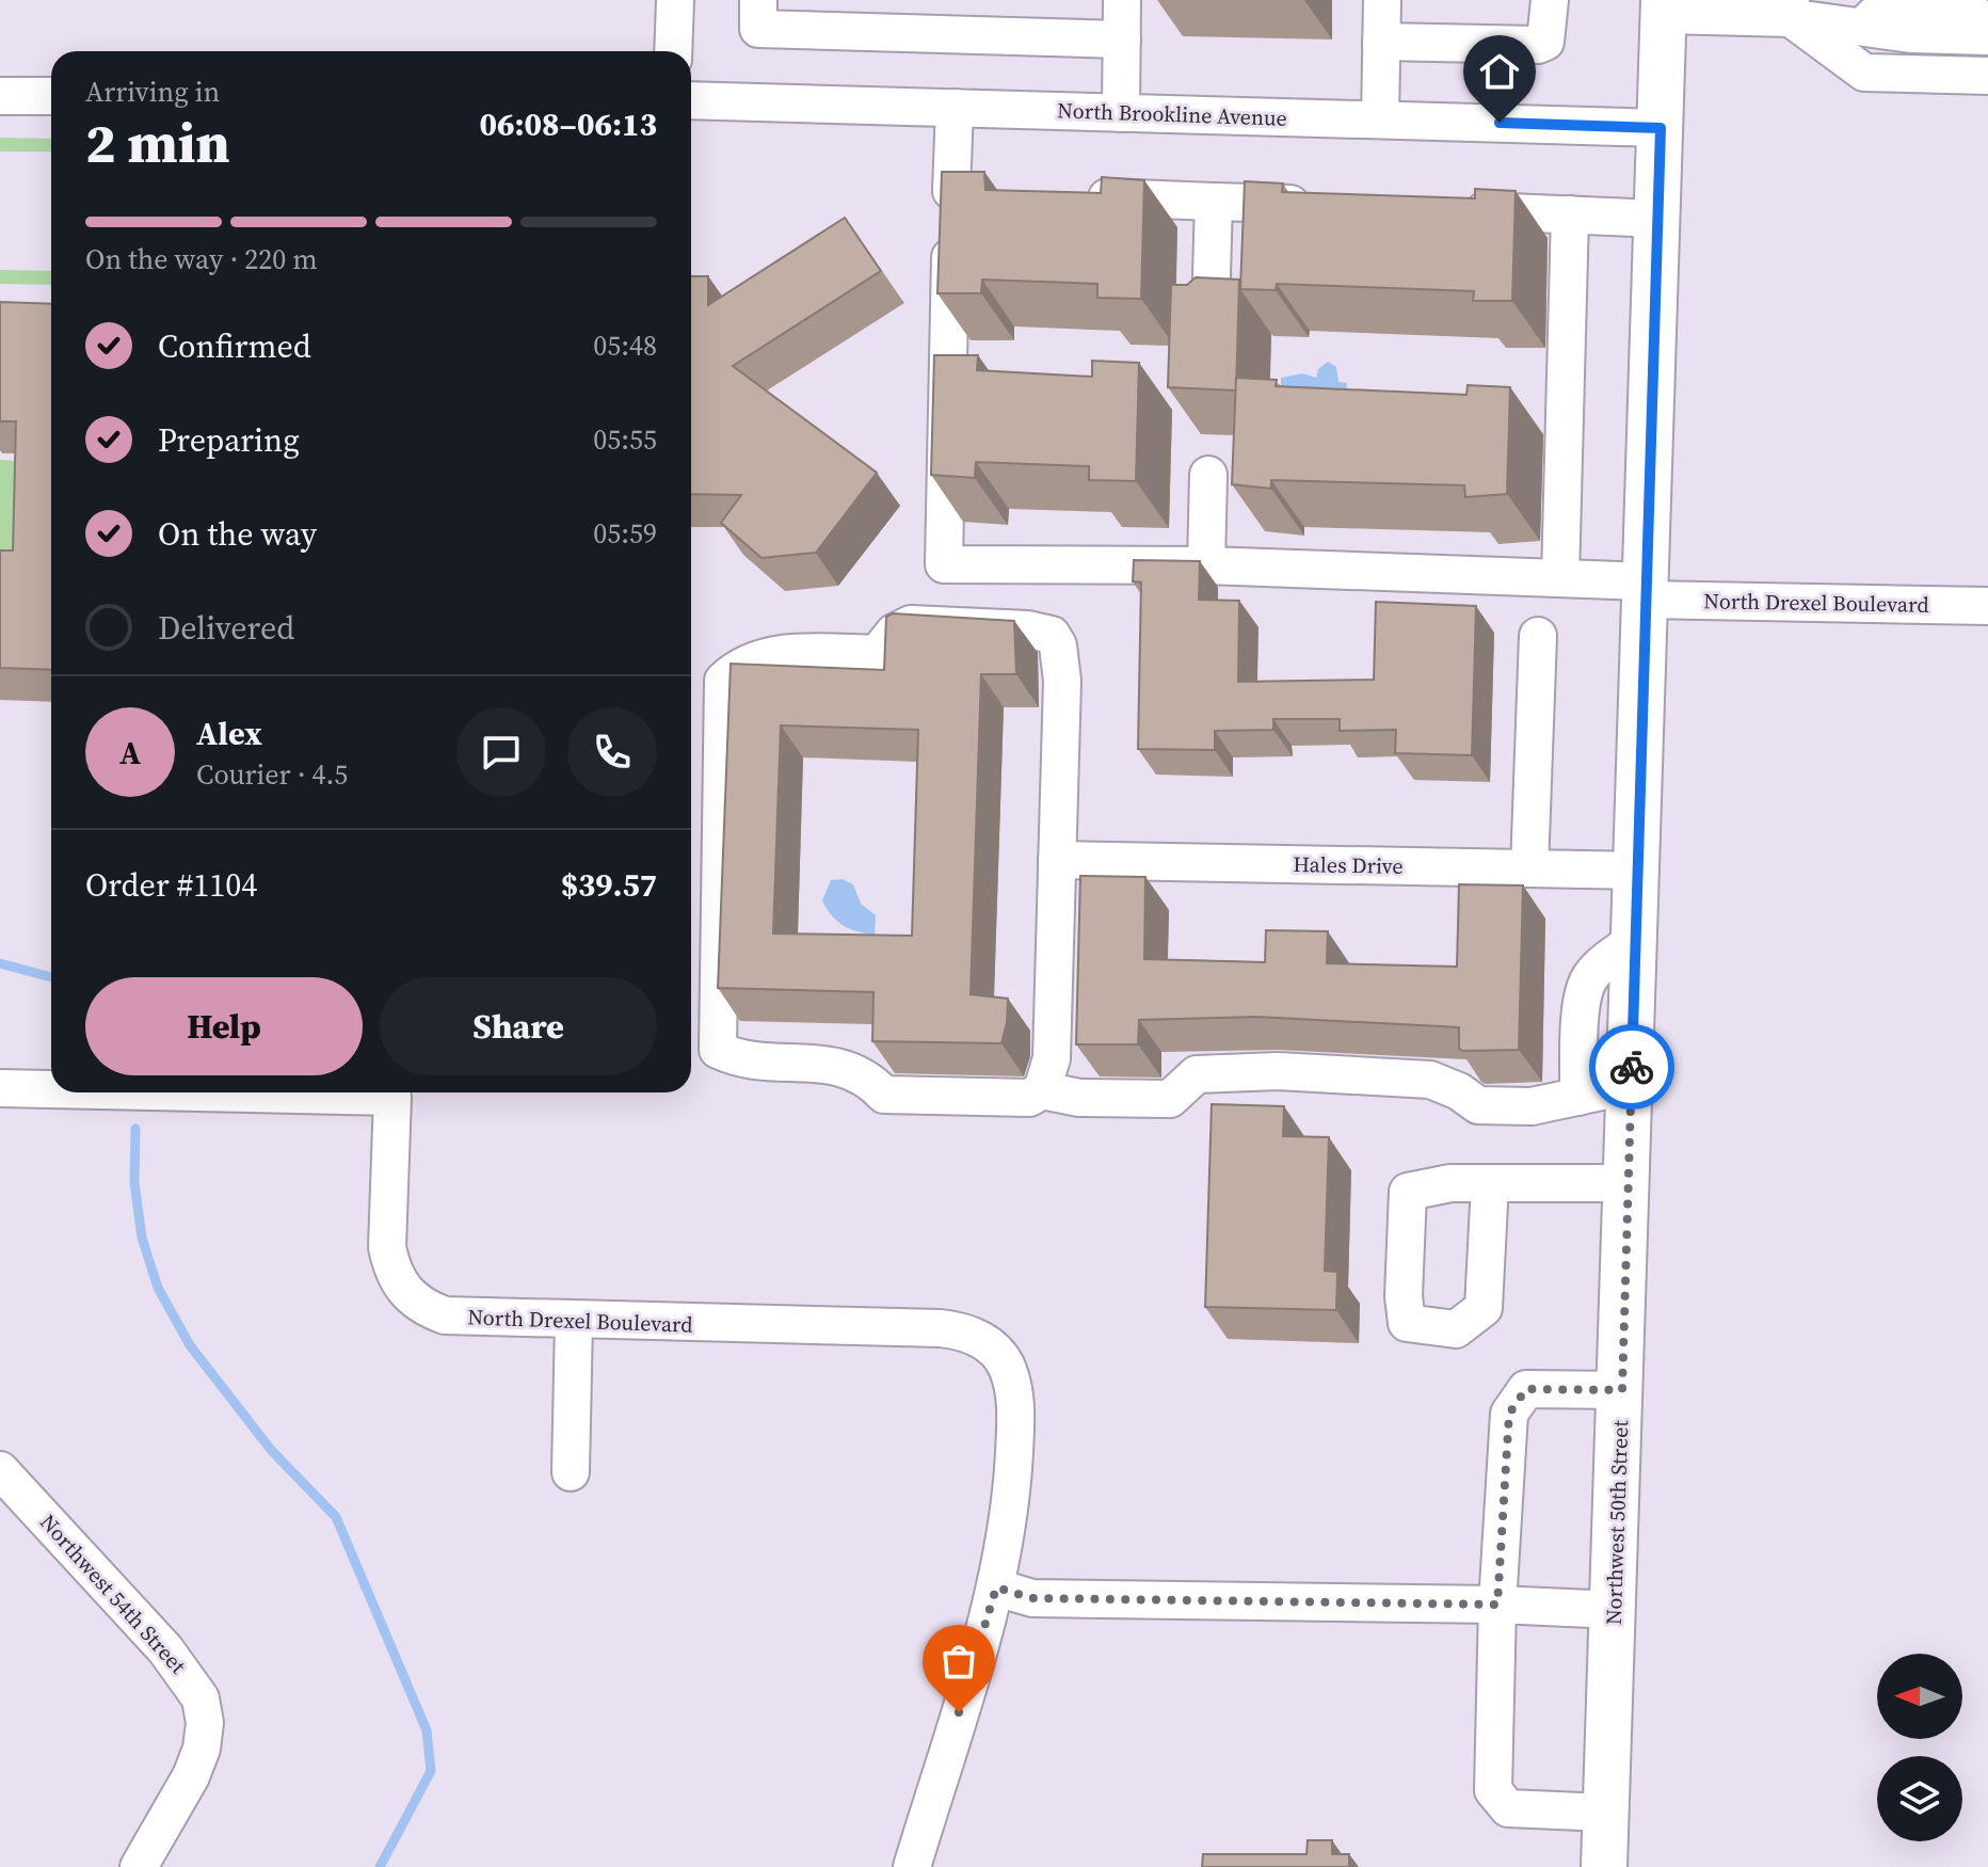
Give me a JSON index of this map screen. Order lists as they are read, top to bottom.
{
  "streets": {
    "main road": ["Northwest 50th Street"],
    "street": [
      "North Brookline Avenue",
      "North Drexel Boulevard",
      "Hales Drive",
      "Northwest 54th Street"
    ]
  },
  "crossings": [
    ["North Brookline Avenue", "Northwest 50th Street"],
    ["North Drexel Boulevard", "Northwest 50th Street"],
    ["Hales Drive", "Northwest 50th Street"]
  ],
  "north": "left",
  "page": {
    "heading": ["2 min", "Arriving in", "06:08–06:13"],
    "panel": [
      "Alex",
      "Courier · 4.5",
      "Order #1104",
      "$39.57"
    ],
    "bar": "On the way · 220 m",
    "list": [
      ["Confirmed", "05:48"],
      ["Preparing", "05:55"],
      ["On the way", "05:59"],
      "Delivered"
    ],
    "round": "A",
    "buttons": ["Help", "Share"]
  }
}
